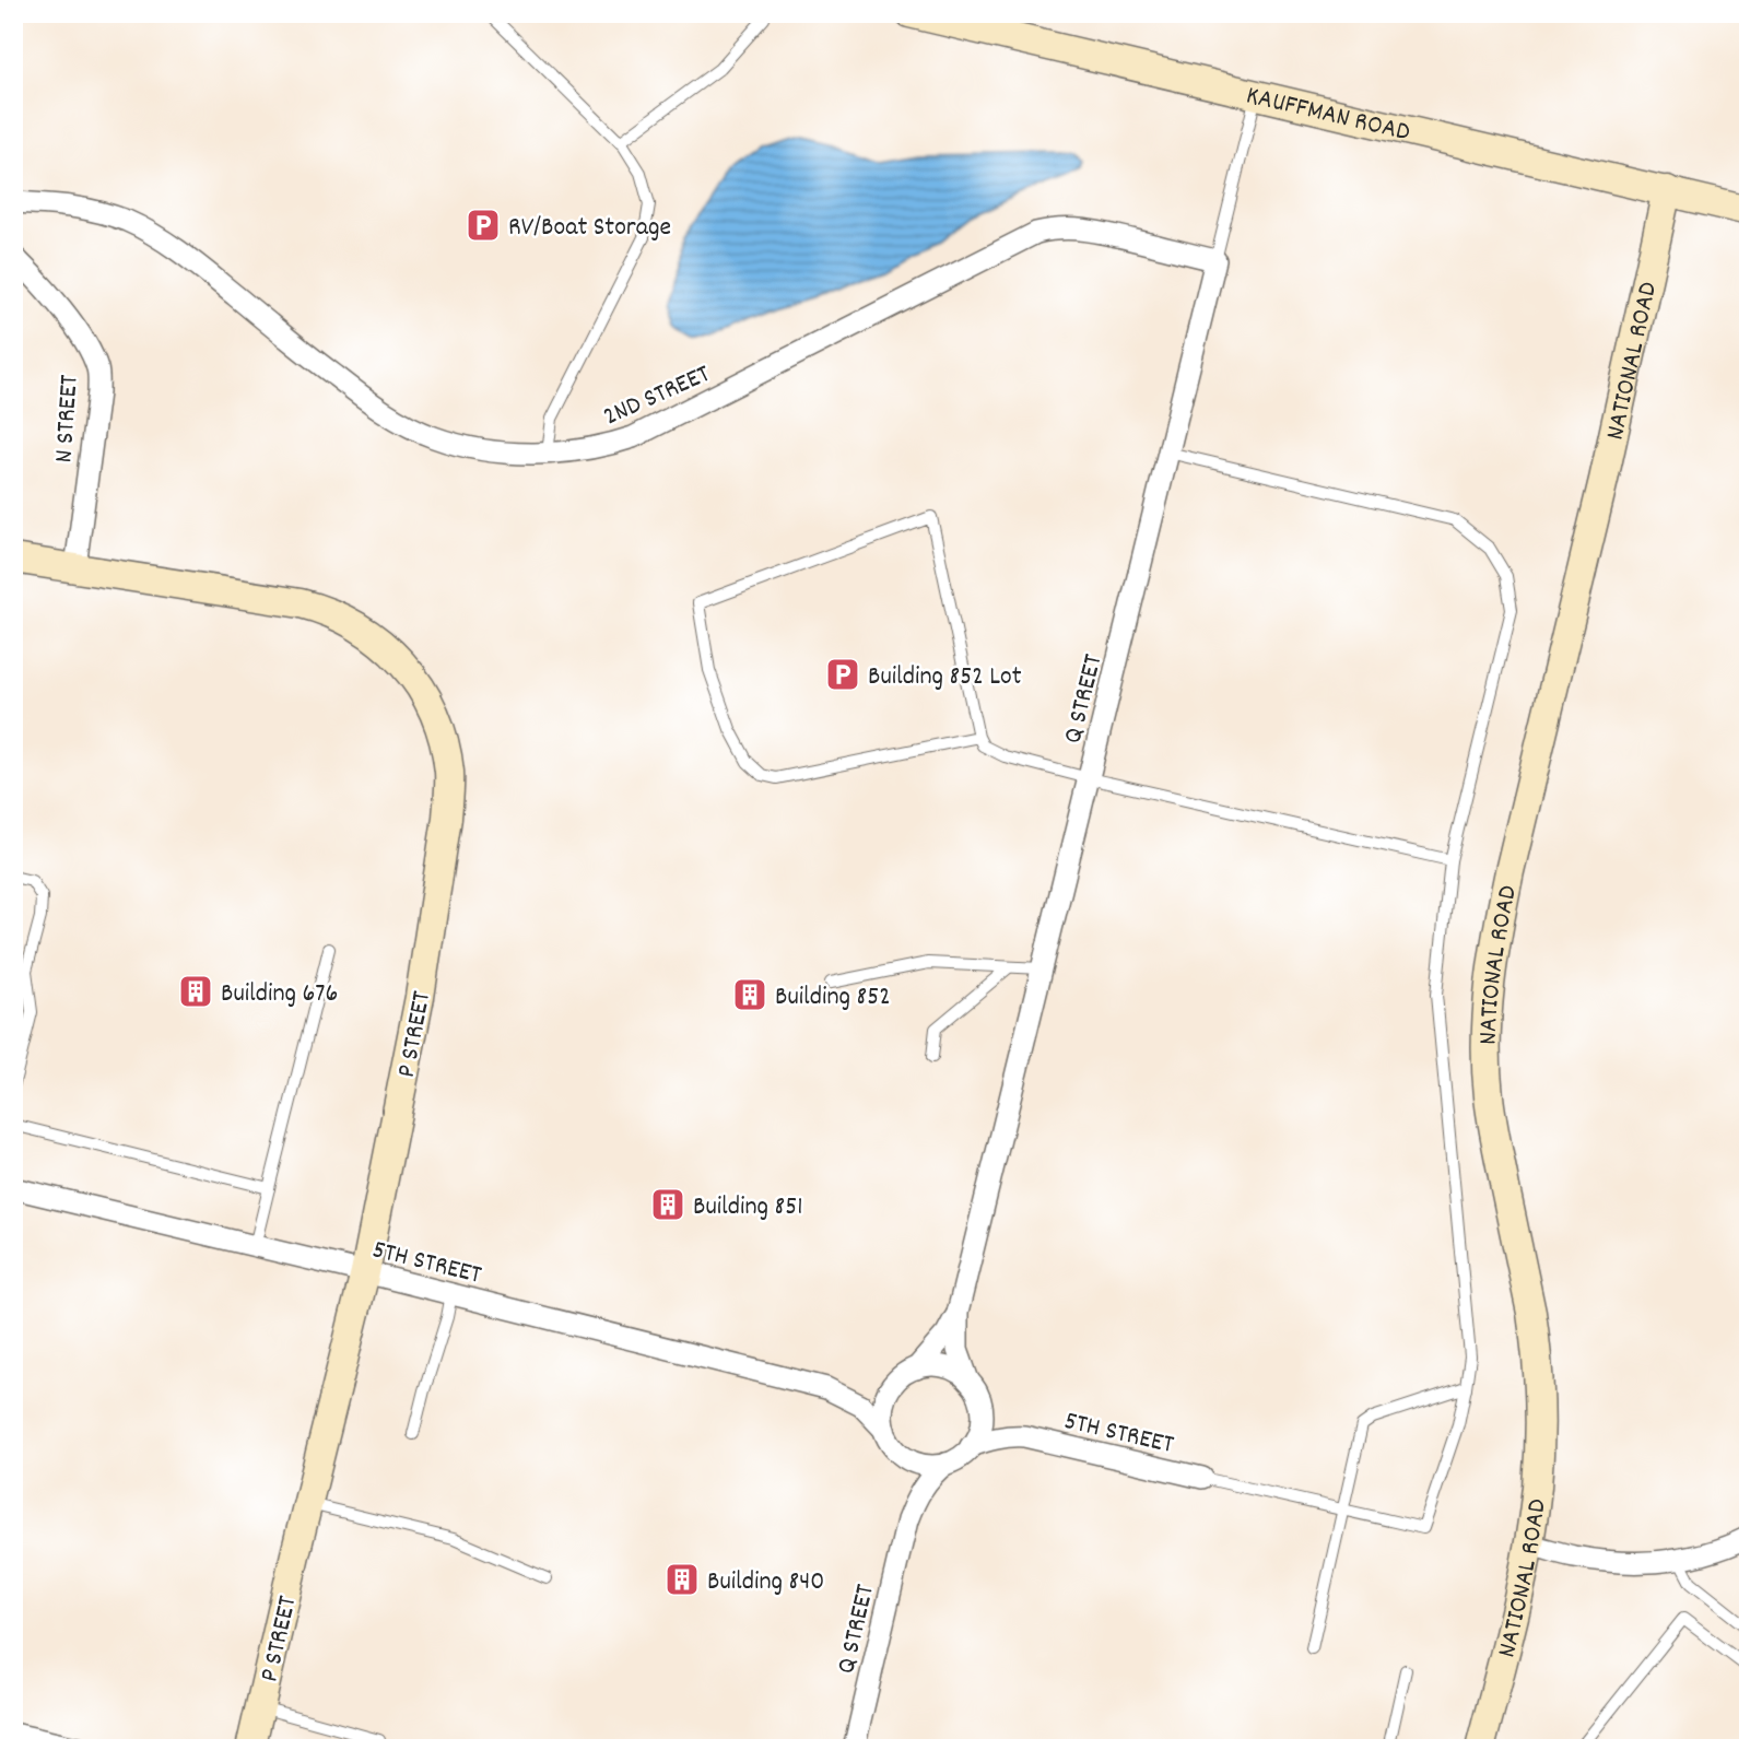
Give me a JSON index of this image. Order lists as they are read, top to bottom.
{
  "streets": {
    "main road": ["KAUFFMAN ROAD", "NATIONAL ROAD", "P STREET"],
    "street": [
      "2ND STREET",
      "N STREET",
      "Q STREET",
      "5TH STREET"
    ]
  },
  "crossings": [
    ["KAUFFMAN ROAD", "NATIONAL ROAD"],
    ["KAUFFMAN ROAD", "Q STREET"],
    ["2ND STREET", "Q STREET"],
    ["N STREET", "P STREET"],
    ["Q STREET", "5TH STREET"],
    ["P STREET", "5TH STREET"]
  ],
  "places": {
    "parking": ["RV/Boat Storage", "Building 852 Lot"],
    "building": [
      "Building 676",
      "Building 852",
      "Building 851",
      "Building 840"
    ]
  }
}
